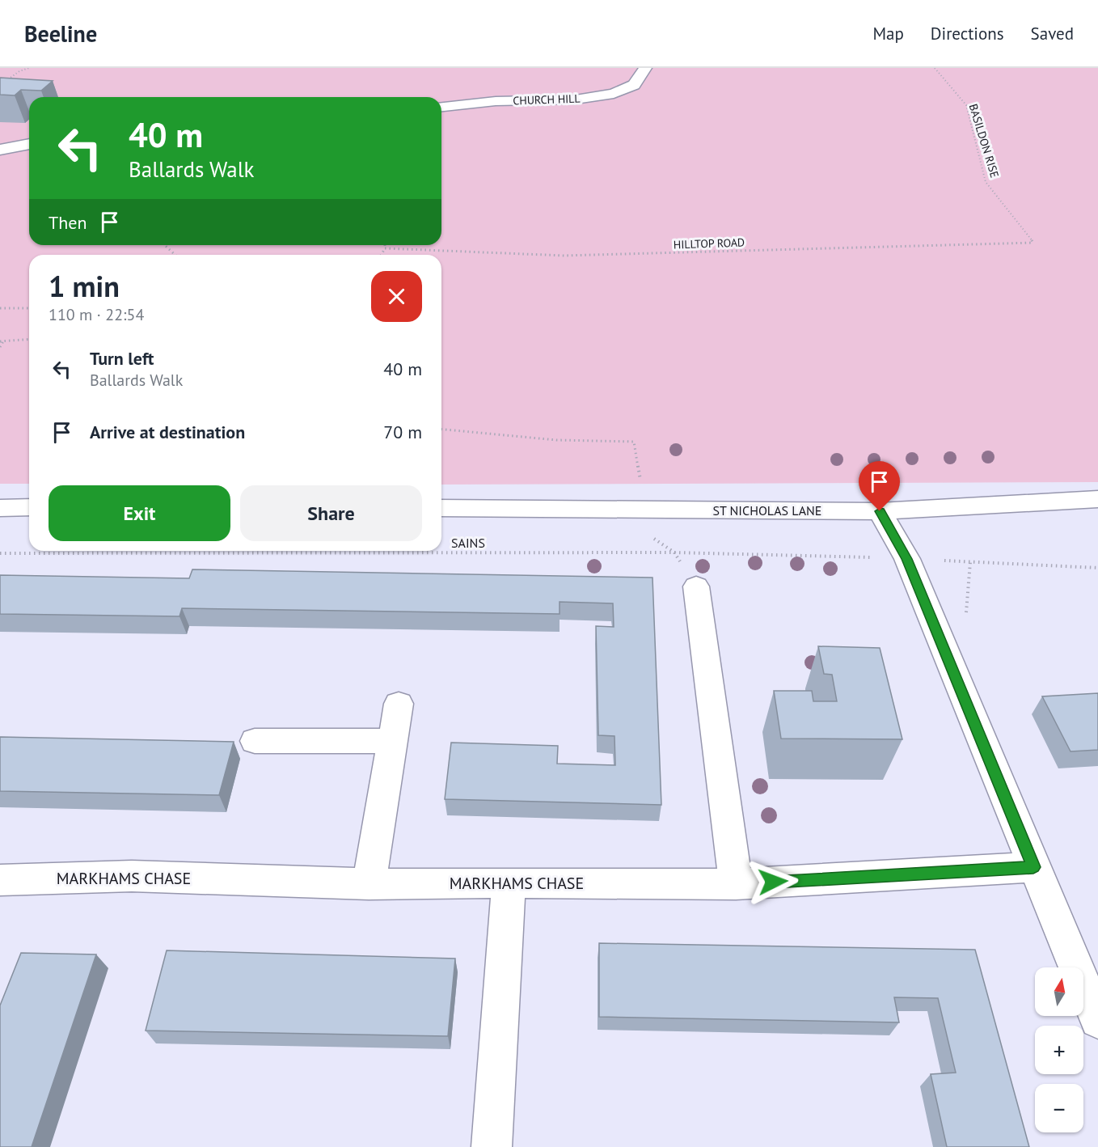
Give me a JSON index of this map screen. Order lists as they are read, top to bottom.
{
  "streets": {
    "street": ["CHURCH HILL", "ST NICHOLAS LANE", "MARKHAMS CHASE"],
    "path": ["BASILDON RISE", "HILLTOP ROAD", "SAINS"]
  },
  "crossings": [
    ["BASILDON RISE", "HILLTOP ROAD"]
  ],
  "north": "top",
  "page": {
    "header": "Beeline",
    "nav": ["Map", "Directions", "Saved"],
    "turn": ["40 m", "Ballards Walk"],
    "then": "Then",
    "heading": ["1 min", "110 m · 22:54"],
    "list": [
      {
        "name": "Turn left",
        "note": "Ballards Walk",
        "value": "40 m"
      },
      {
        "name": "Arrive at destination",
        "value": "70 m"
      }
    ],
    "buttons": ["Exit", "Share"],
    "map_buttons": ["+", "−"]
  }
}
